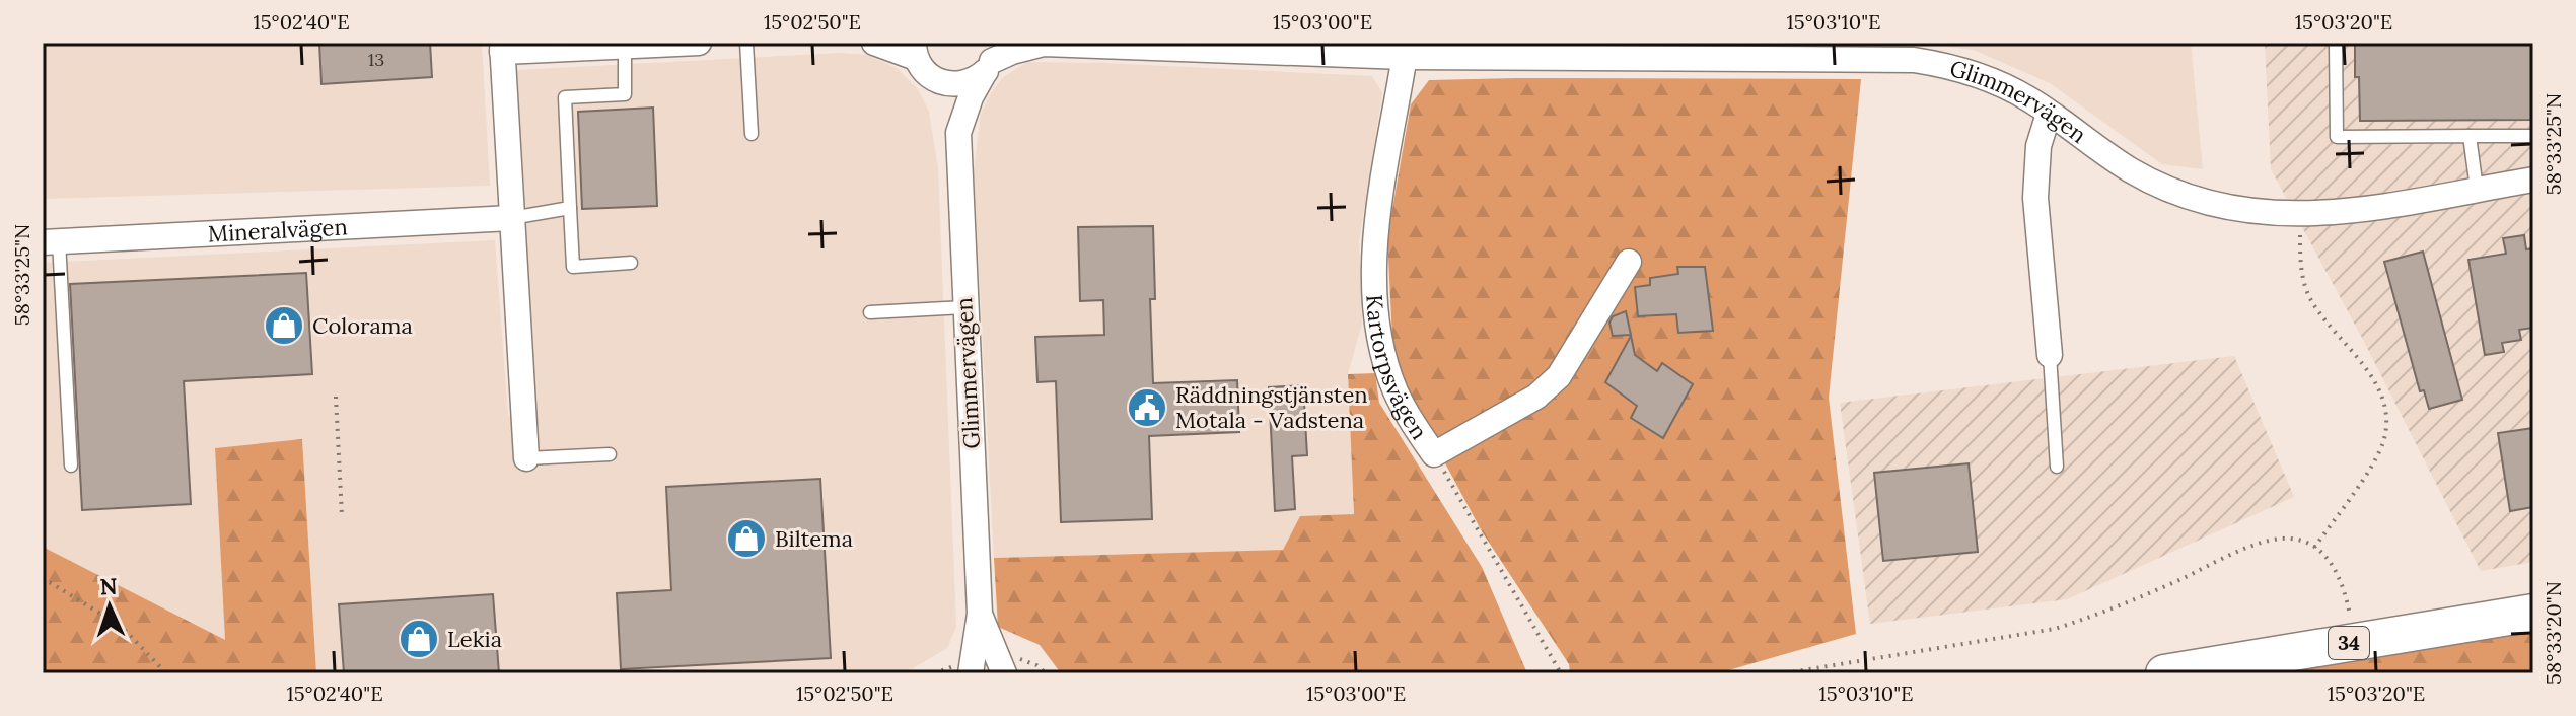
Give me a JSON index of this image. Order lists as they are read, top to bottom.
{
  "streets": {
    "main road": ["34"],
    "street": ["Glimmervägen", "Mineralvägen", "Kartorpsvägen"]
  },
  "crossings": [
    ["Glimmervägen", "Kartorpsvägen"]
  ],
  "places": {
    "shop": ["Colorama", "Biltema", "Lekia"],
    "public building": ["Räddningstjänsten Motala - Vadstena"]
  },
  "house_numbers": ["13"],
  "north": "top",
  "coordinates": [
    "15°02'40\"E",
    "15°02'50\"E",
    "15°03'00\"E",
    "15°03'10\"E",
    "15°03'20\"E",
    "58°33'25\"N",
    "58°33'20\"N"
  ]
}
